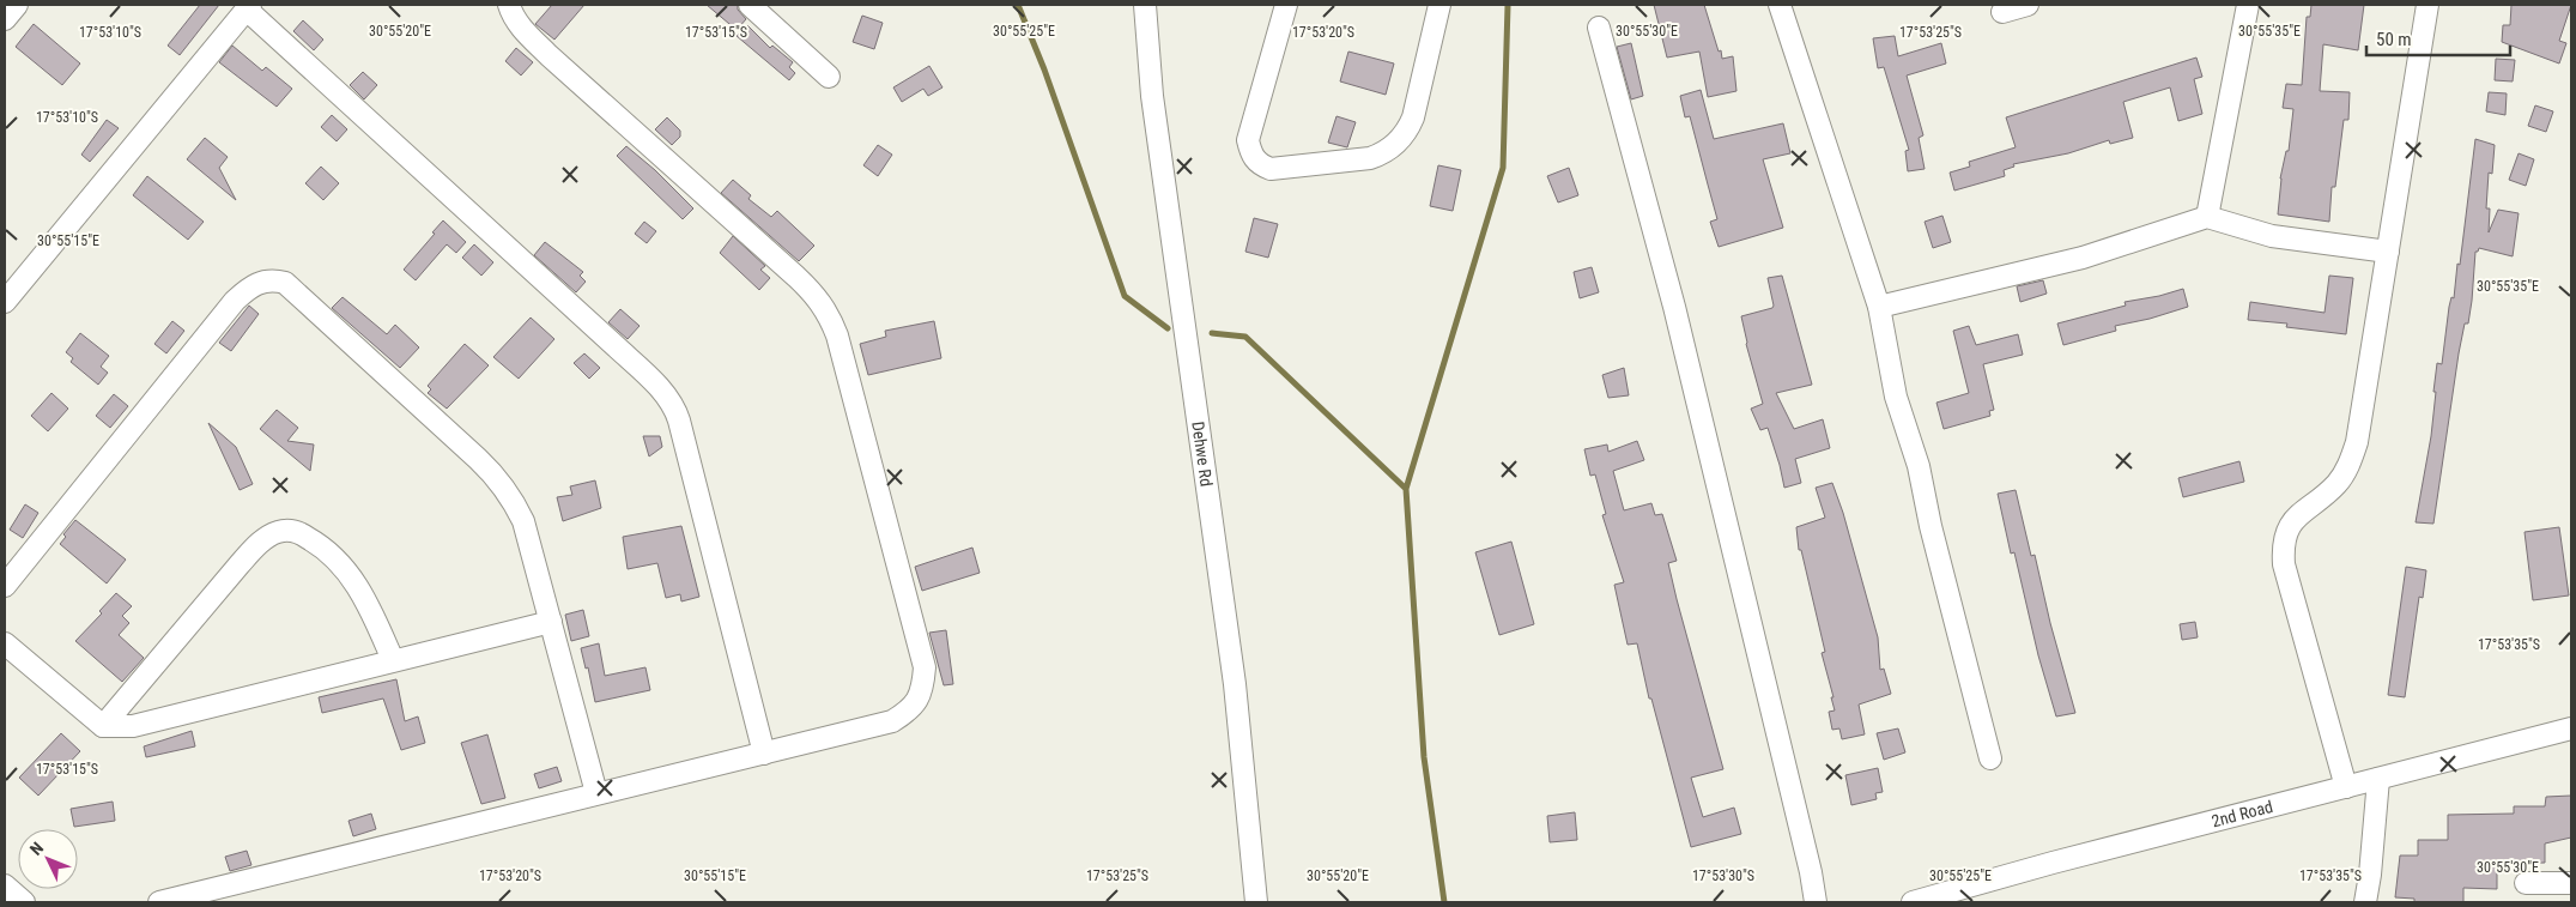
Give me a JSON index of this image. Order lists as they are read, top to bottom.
{
  "streets": {
    "street": ["Dehwe Rd", "2nd Road"]
  },
  "scale_bar": "50 m",
  "north": "top left",
  "coordinates": [
    "30°55'20\"E",
    "30°55'25\"E",
    "30°55'30\"E",
    "30°55'35\"E",
    "17°53'10\"S",
    "17°53'15\"S",
    "17°53'20\"S",
    "17°53'25\"S",
    "30°55'15\"E",
    "17°53'35\"S",
    "17°53'30\"S"
  ]
}
